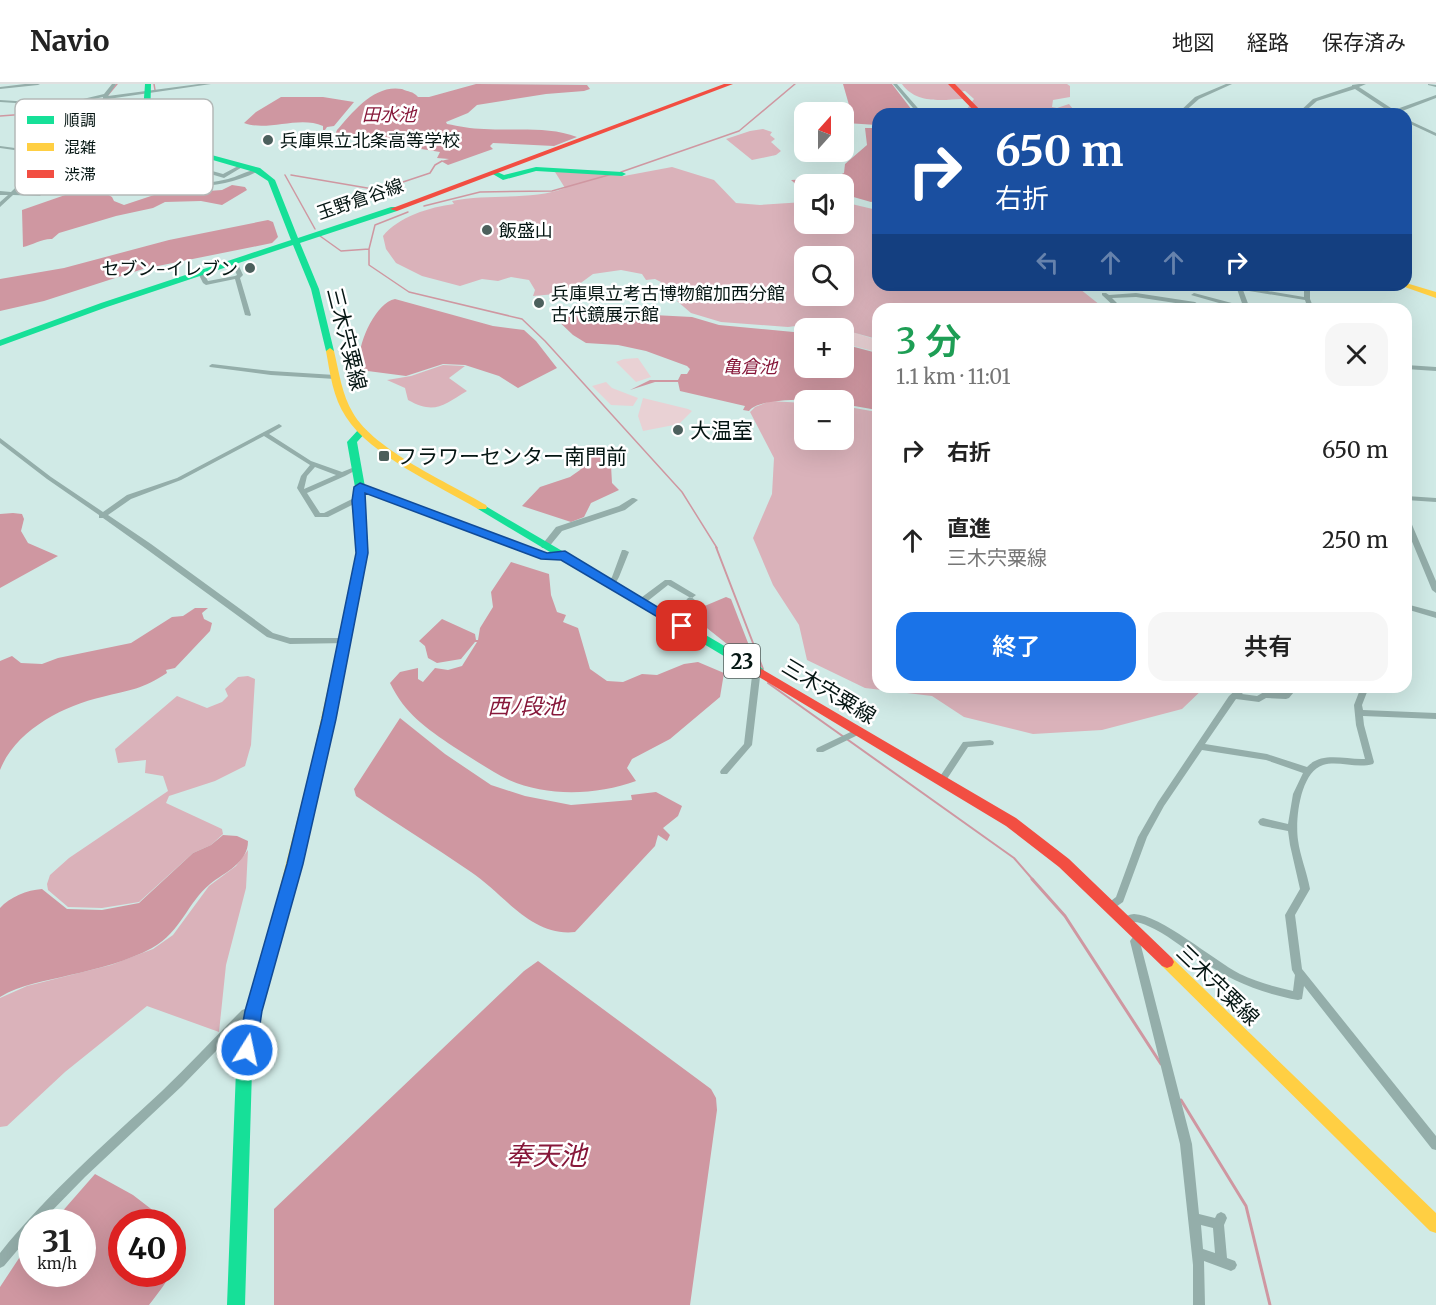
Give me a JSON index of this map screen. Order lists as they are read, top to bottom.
{
  "streets": {
    "main road": ["玉野倉谷線", "三木宍粟線", "23"]
  },
  "crossings": [
    ["玉野倉谷線", "三木宍粟線"]
  ],
  "water": [
    "田水池",
    "亀倉池",
    "西ﾉ段池",
    "奉天池"
  ],
  "places": {
    "other": [
      "兵庫県立北条高等学校",
      "飯盛山",
      "セブン-イレブン",
      "兵庫県立考古博物館加西分館 古代鏡展示館",
      "大温室"
    ],
    "transit": ["フラワーセンター南門前"]
  },
  "legend": ["順調", "混雑", "渋滞"],
  "north": "top",
  "page": {
    "header": "Navio",
    "nav": ["地図", "経路", "保存済み"],
    "map_buttons": ["+", "−"],
    "turn": ["650 m", "右折"],
    "heading": ["3 分", "1.1 km · 11:01"],
    "list": [
      {
        "name": "右折",
        "value": "650 m"
      },
      {
        "name": "直進",
        "note": "三木宍粟線",
        "value": "250 m"
      }
    ],
    "buttons": ["終了", "共有"],
    "speed": "31 km/h",
    "limit": "40"
  }
}
